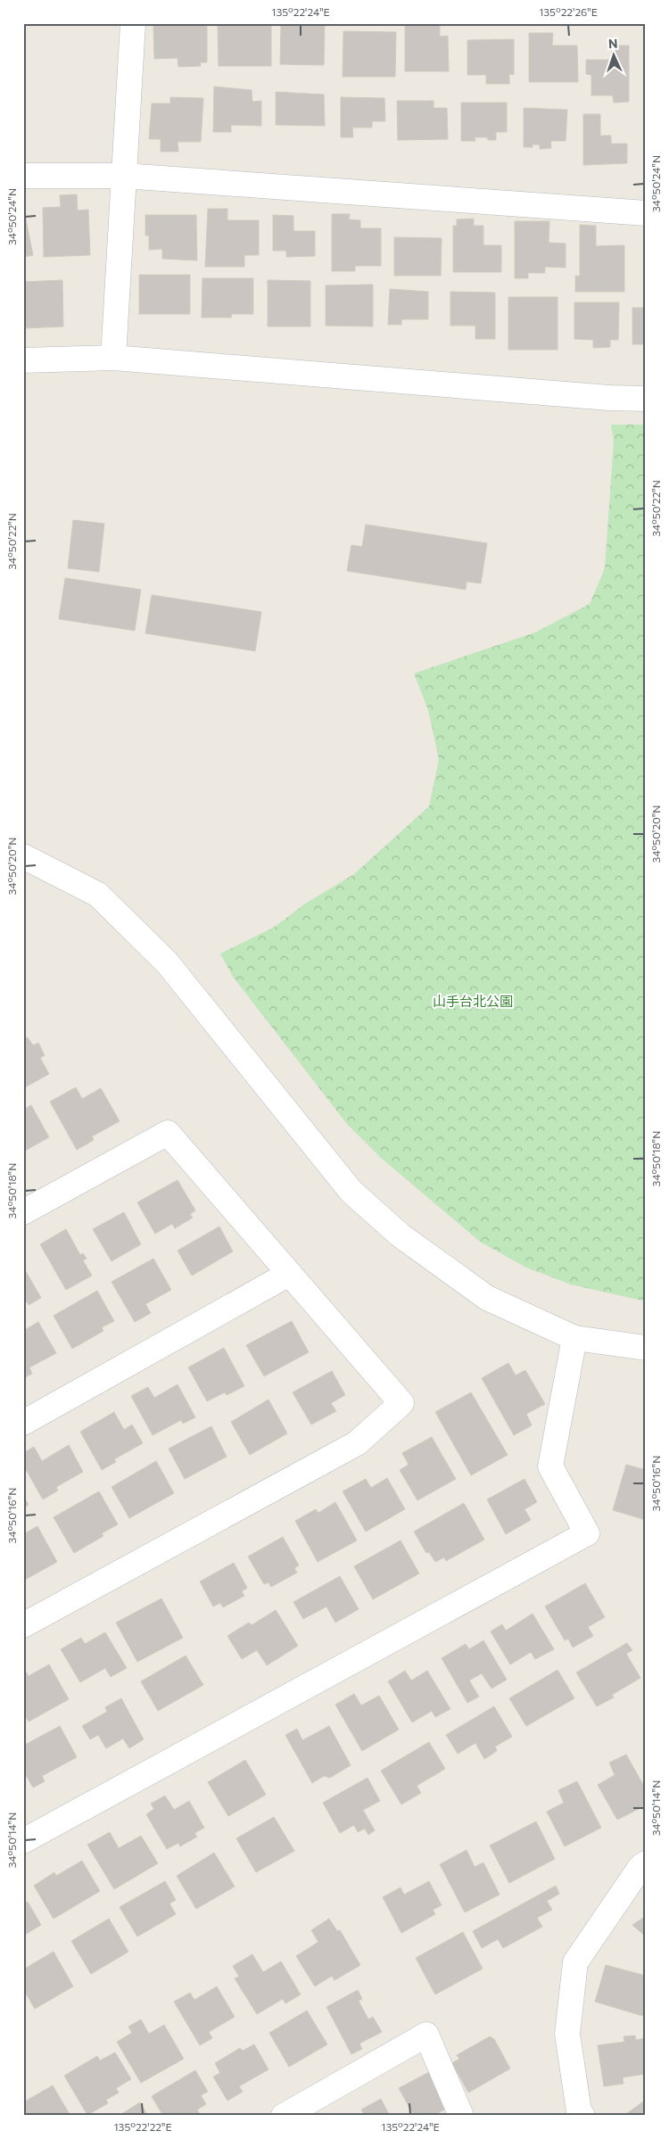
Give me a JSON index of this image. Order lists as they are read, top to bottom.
{
  "parks": ["山手台北公園"],
  "north": "top",
  "coordinates": [
    "135°22'24\"E",
    "135°22'26\"E",
    "34°50'24\"N",
    "34°50'22\"N",
    "34°50'20\"N",
    "34°50'18\"N",
    "34°50'16\"N",
    "34°50'14\"N",
    "135°22'22\"E"
  ]
}
